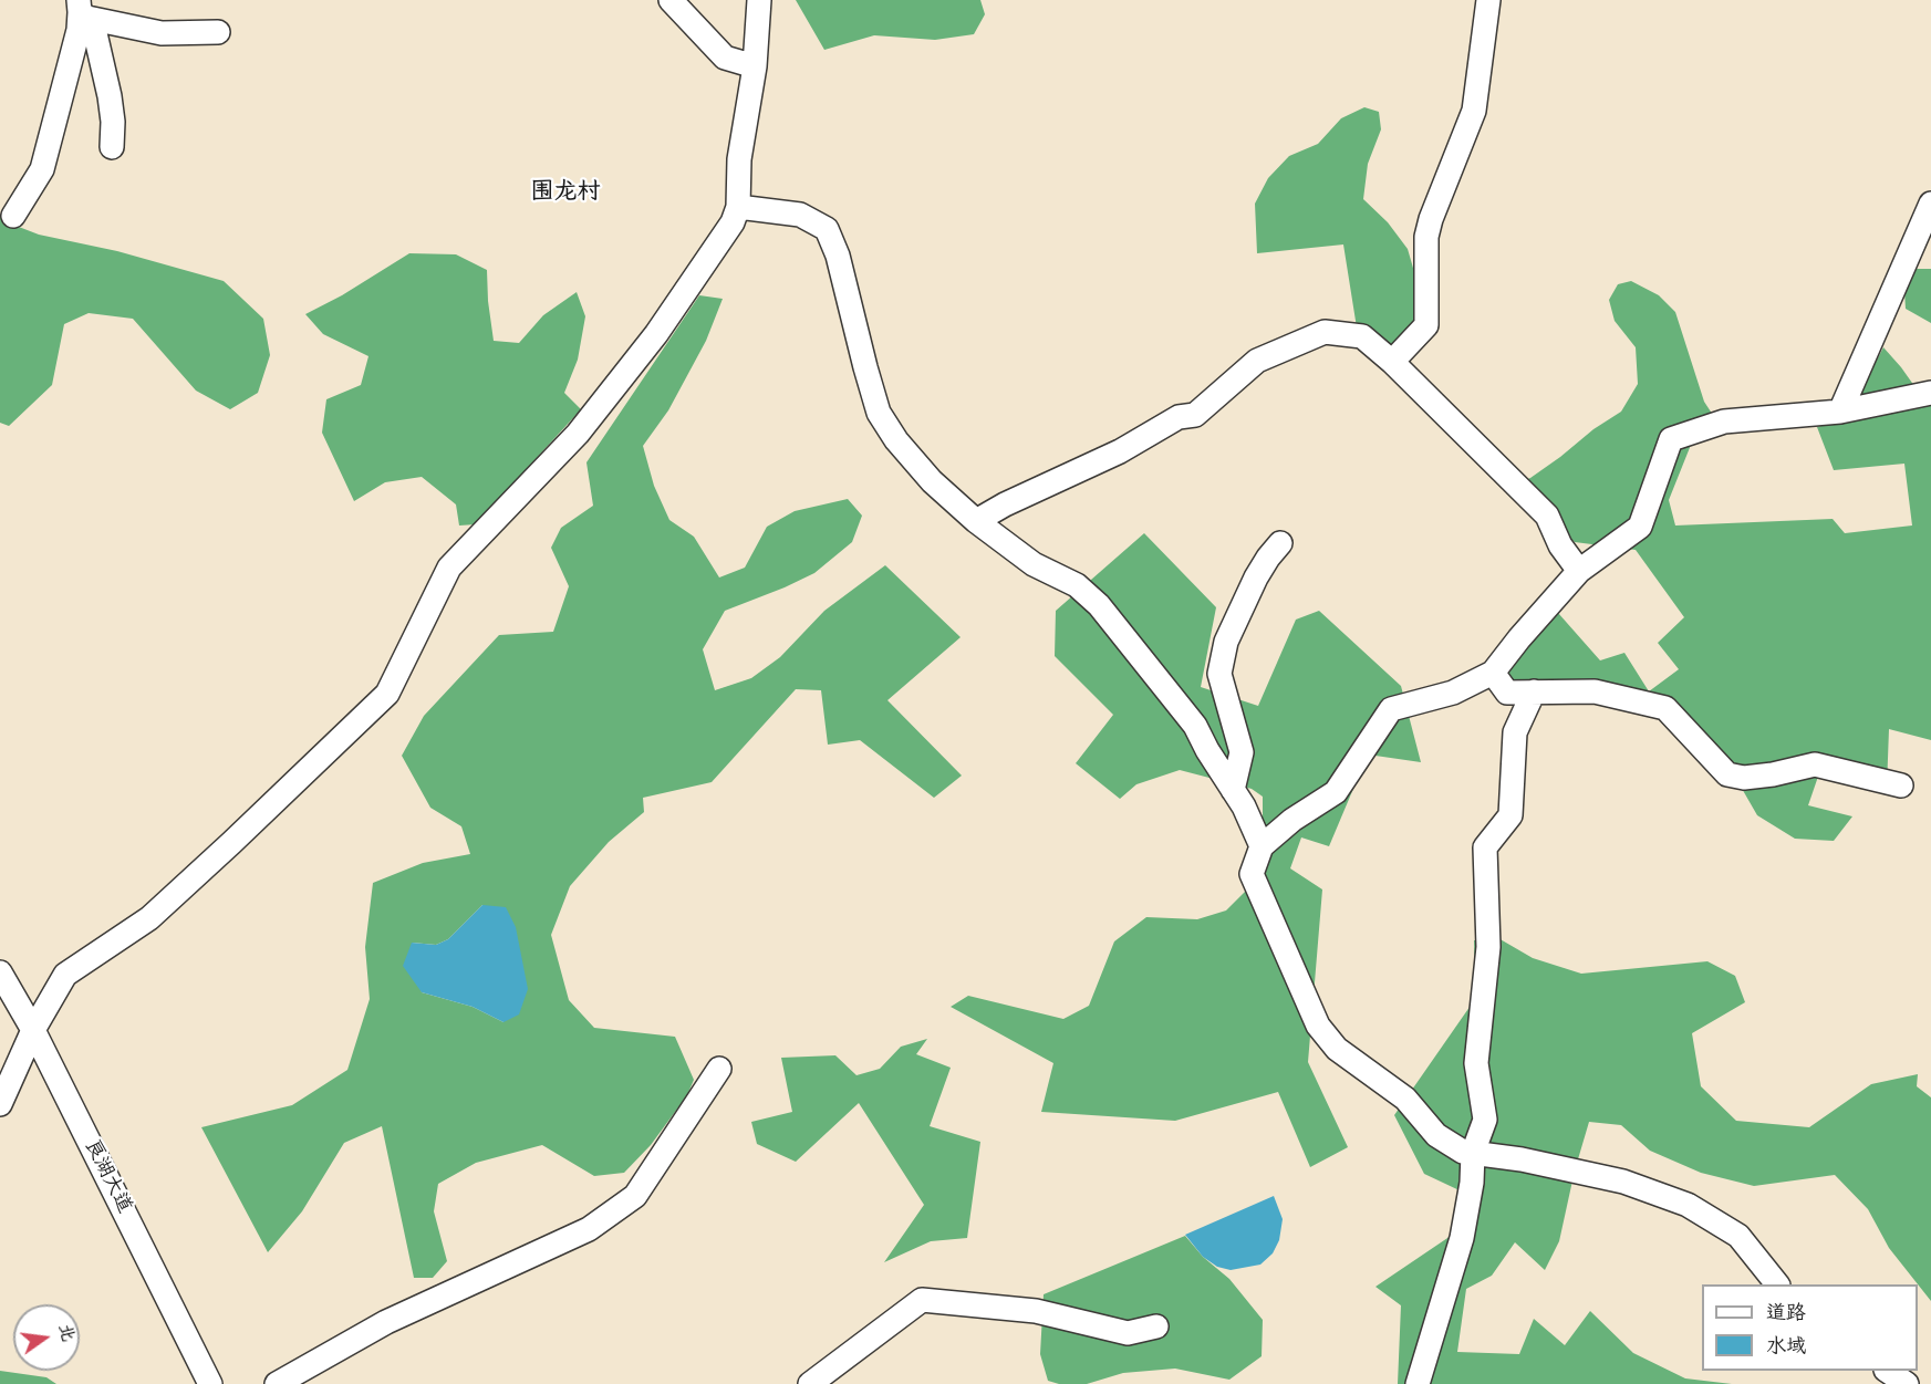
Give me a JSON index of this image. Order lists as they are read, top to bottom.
{
  "streets": {
    "street": ["良湖大道"]
  },
  "districts": ["围龙村"],
  "legend": ["道路", "水域"],
  "north": "right"
}
